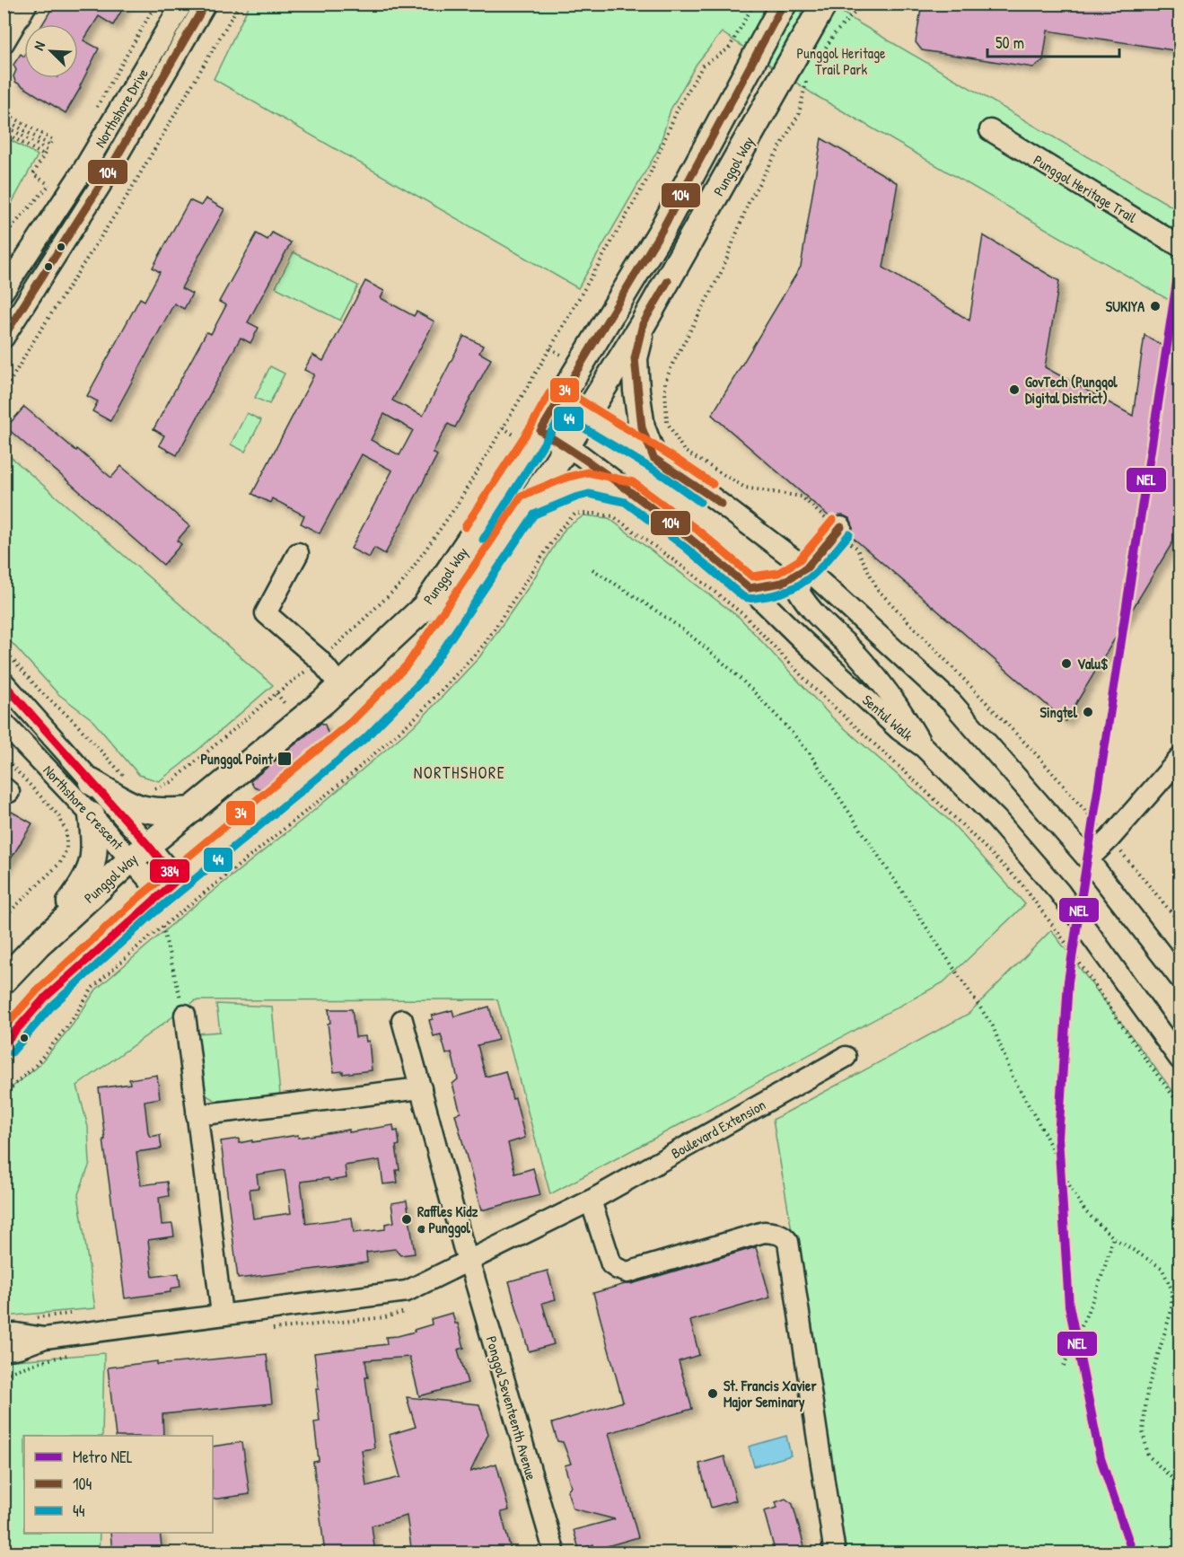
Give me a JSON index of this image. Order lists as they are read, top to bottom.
{
  "streets": {
    "main road": ["Punggol Way"],
    "street": [
      "Northshore Drive",
      "Punggol Heritage Trail",
      "Sentul Walk",
      "Northshore Crescent",
      "Boulevard Extension",
      "Ponggol Seventeenth Avenue"
    ]
  },
  "crossings": [
    ["Punggol Way", "Sentul Walk"],
    ["Punggol Way", "Northshore Crescent"]
  ],
  "districts": ["NORTHSHORE"],
  "parks": ["Punggol Heritage Trail Park"],
  "places": {
    "other": [
      "SUKIYA",
      "GovTech (Punggol Digital District)",
      "Valu$",
      "Singtel",
      "Raffles Kidz @ Punggol",
      "St. Francis Xavier Major Seminary"
    ],
    "transit": ["Punggol Point"]
  },
  "lines": [
    "transit line 104",
    "metro line NEL",
    "transit line 34",
    "transit line 44",
    "transit line 384"
  ],
  "legend": ["Metro NEL", "104", "44"],
  "scale_bar": "50 m",
  "north": "top left"
}
